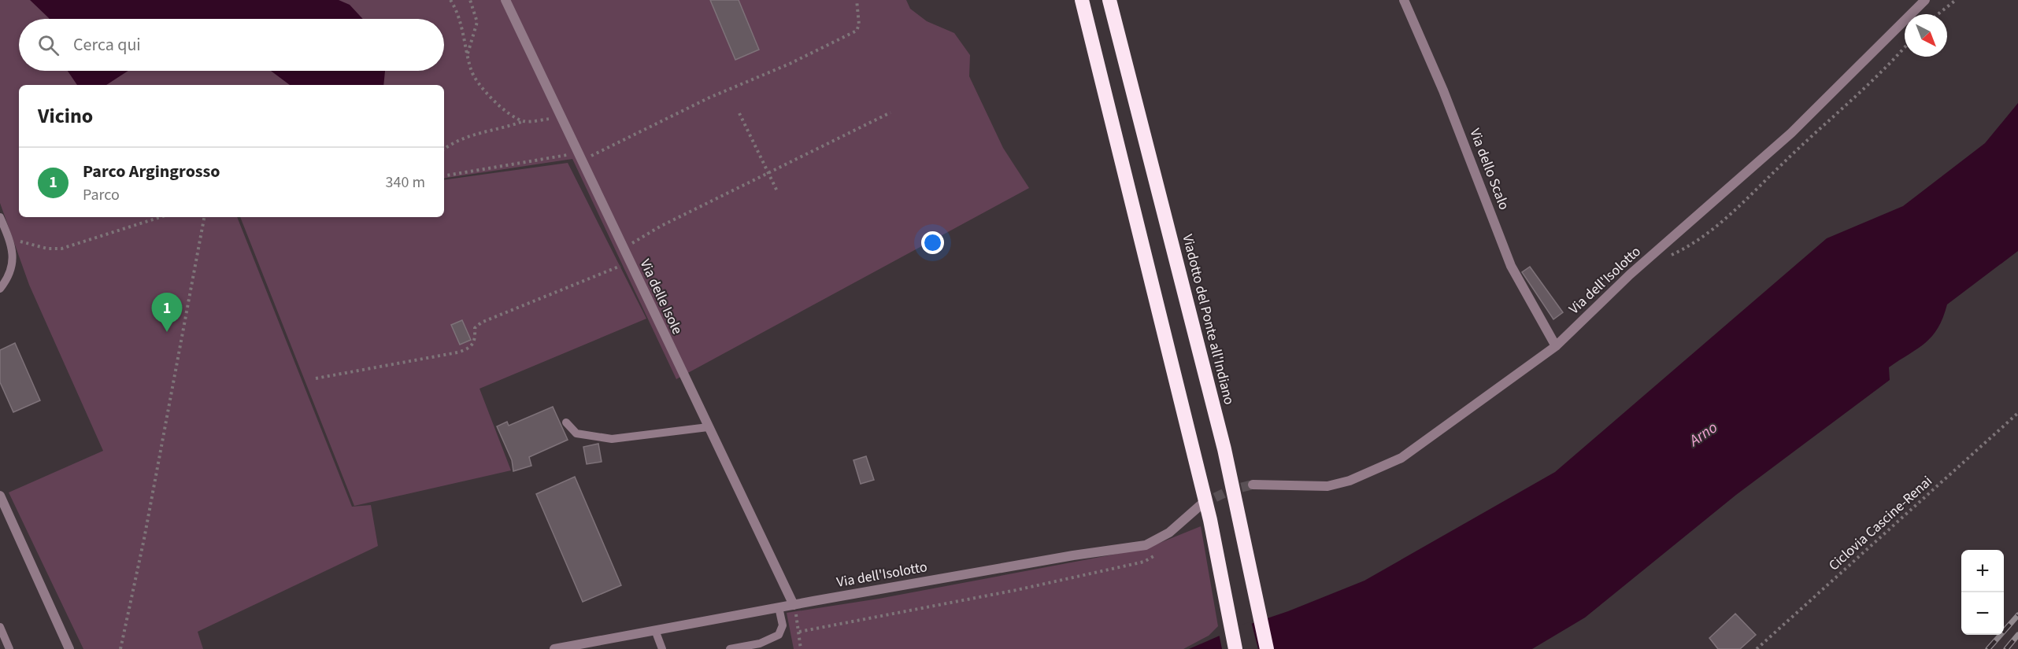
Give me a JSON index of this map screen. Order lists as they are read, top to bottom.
{
  "streets": {
    "highway": ["Viadotto del Ponte all'Indiano"],
    "street": ["Via dello Scalo", "Via dell'Isolotto", "Via delle Isole"],
    "path": ["Ciclovia Cascine-Renai"]
  },
  "crossings": [
    ["Via dello Scalo", "Via dell'Isolotto"],
    ["Via dell'Isolotto", "Via delle Isole"]
  ],
  "water": ["Arno"],
  "north": "bottom right",
  "page": {
    "search": "Cerca qui",
    "heading": "Vicino",
    "list": [
      {
        "mark": "1",
        "name": "Parco Argingrosso",
        "note": "Parco",
        "value": "340 m"
      }
    ],
    "pins": "1",
    "map_buttons": ["+", "−"]
  }
}
